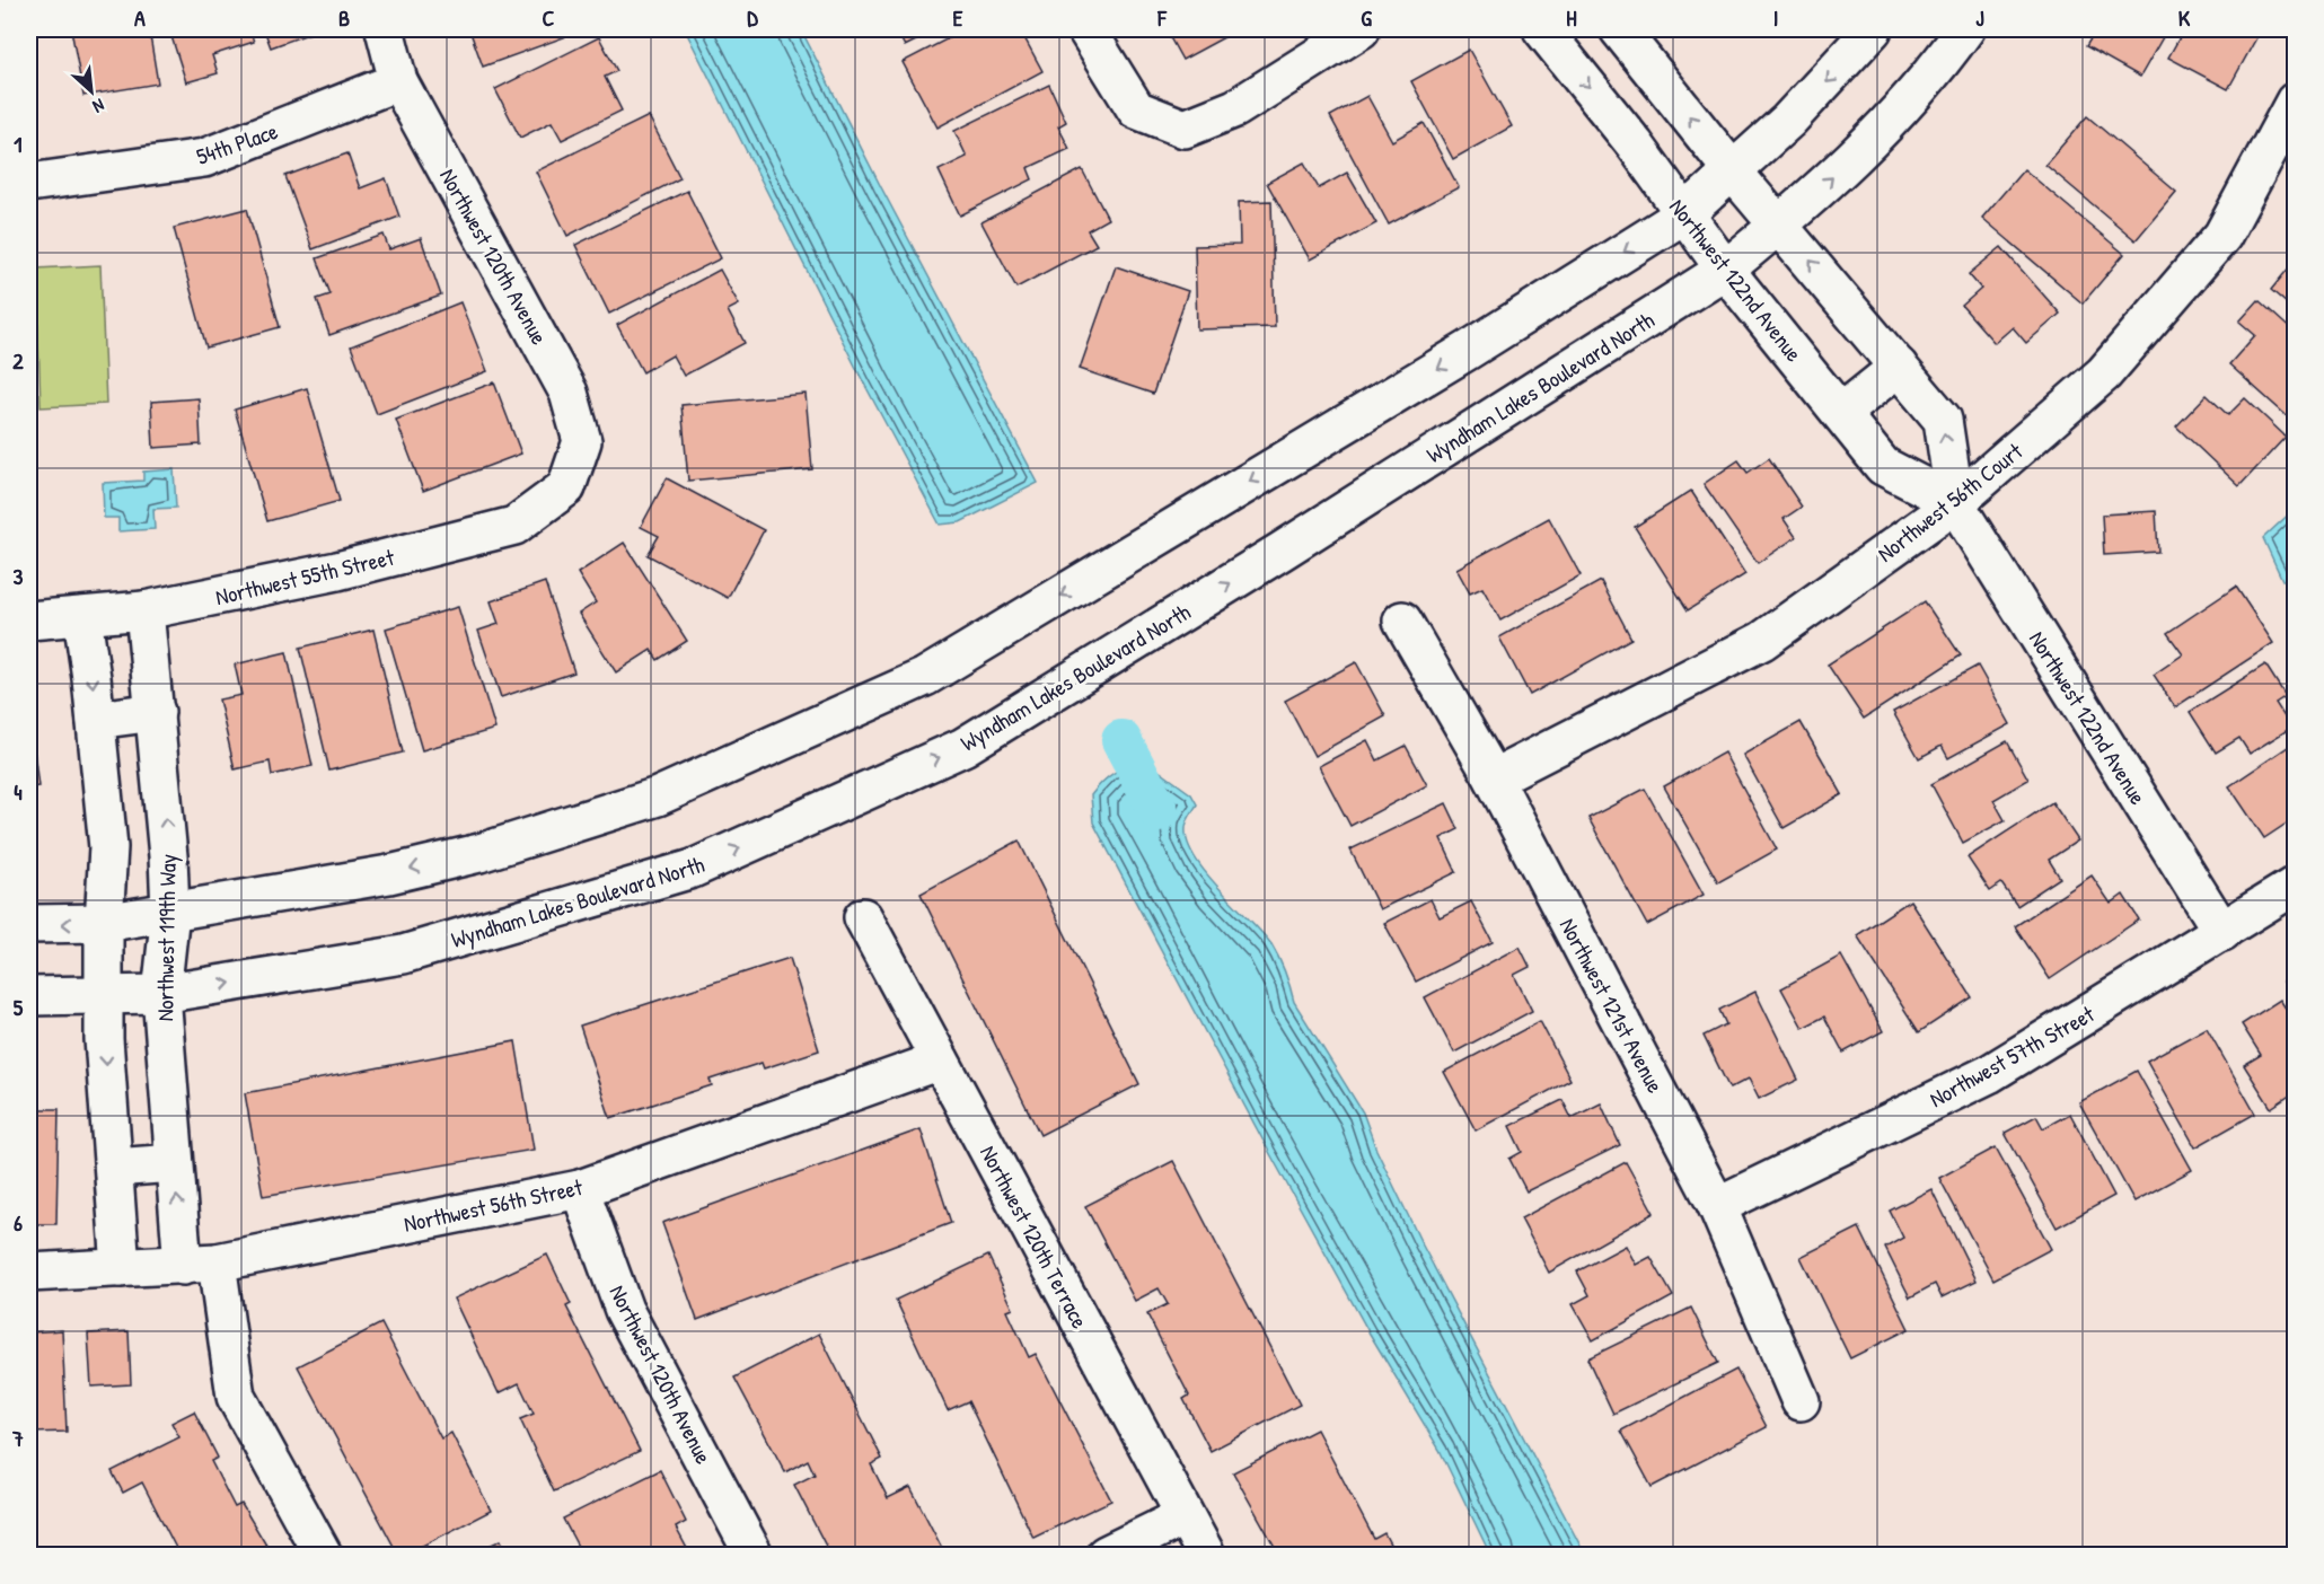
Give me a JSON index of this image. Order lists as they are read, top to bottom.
{
  "streets": {
    "street": [
      "54th Place",
      "Northwest 120th Avenue",
      "Northwest 122nd Avenue",
      "Wyndham Lakes Boulevard North",
      "Northwest 56th Court",
      "Northwest 55th Street",
      "Northwest 119th Way",
      "Northwest 121st Avenue",
      "Northwest 57th Street",
      "Northwest 56th Street",
      "Northwest 120th Terrace"
    ]
  },
  "crossings": [
    ["54th Place", "Northwest 120th Avenue"],
    ["Northwest 120th Avenue", "Northwest 55th Street"],
    ["Northwest 120th Avenue", "Northwest 56th Street"],
    ["Northwest 122nd Avenue", "Wyndham Lakes Boulevard North"],
    ["Northwest 122nd Avenue", "Northwest 56th Court"],
    ["Northwest 122nd Avenue", "Northwest 57th Street"],
    ["Wyndham Lakes Boulevard North", "Northwest 119th Way"],
    ["Northwest 56th Court", "Northwest 121st Avenue"],
    ["Northwest 55th Street", "Northwest 119th Way"],
    ["Northwest 119th Way", "Northwest 56th Street"],
    ["Northwest 121st Avenue", "Northwest 57th Street"],
    ["Northwest 56th Street", "Northwest 120th Terrace"]
  ],
  "north": "bottom right",
  "grid": {
    "columns": [
      "A",
      "B",
      "C",
      "D",
      "E",
      "F",
      "G",
      "H",
      "I",
      "J",
      "K"
    ],
    "rows": [
      "1",
      "2",
      "3",
      "4",
      "5",
      "6",
      "7"
    ]
  }
}
